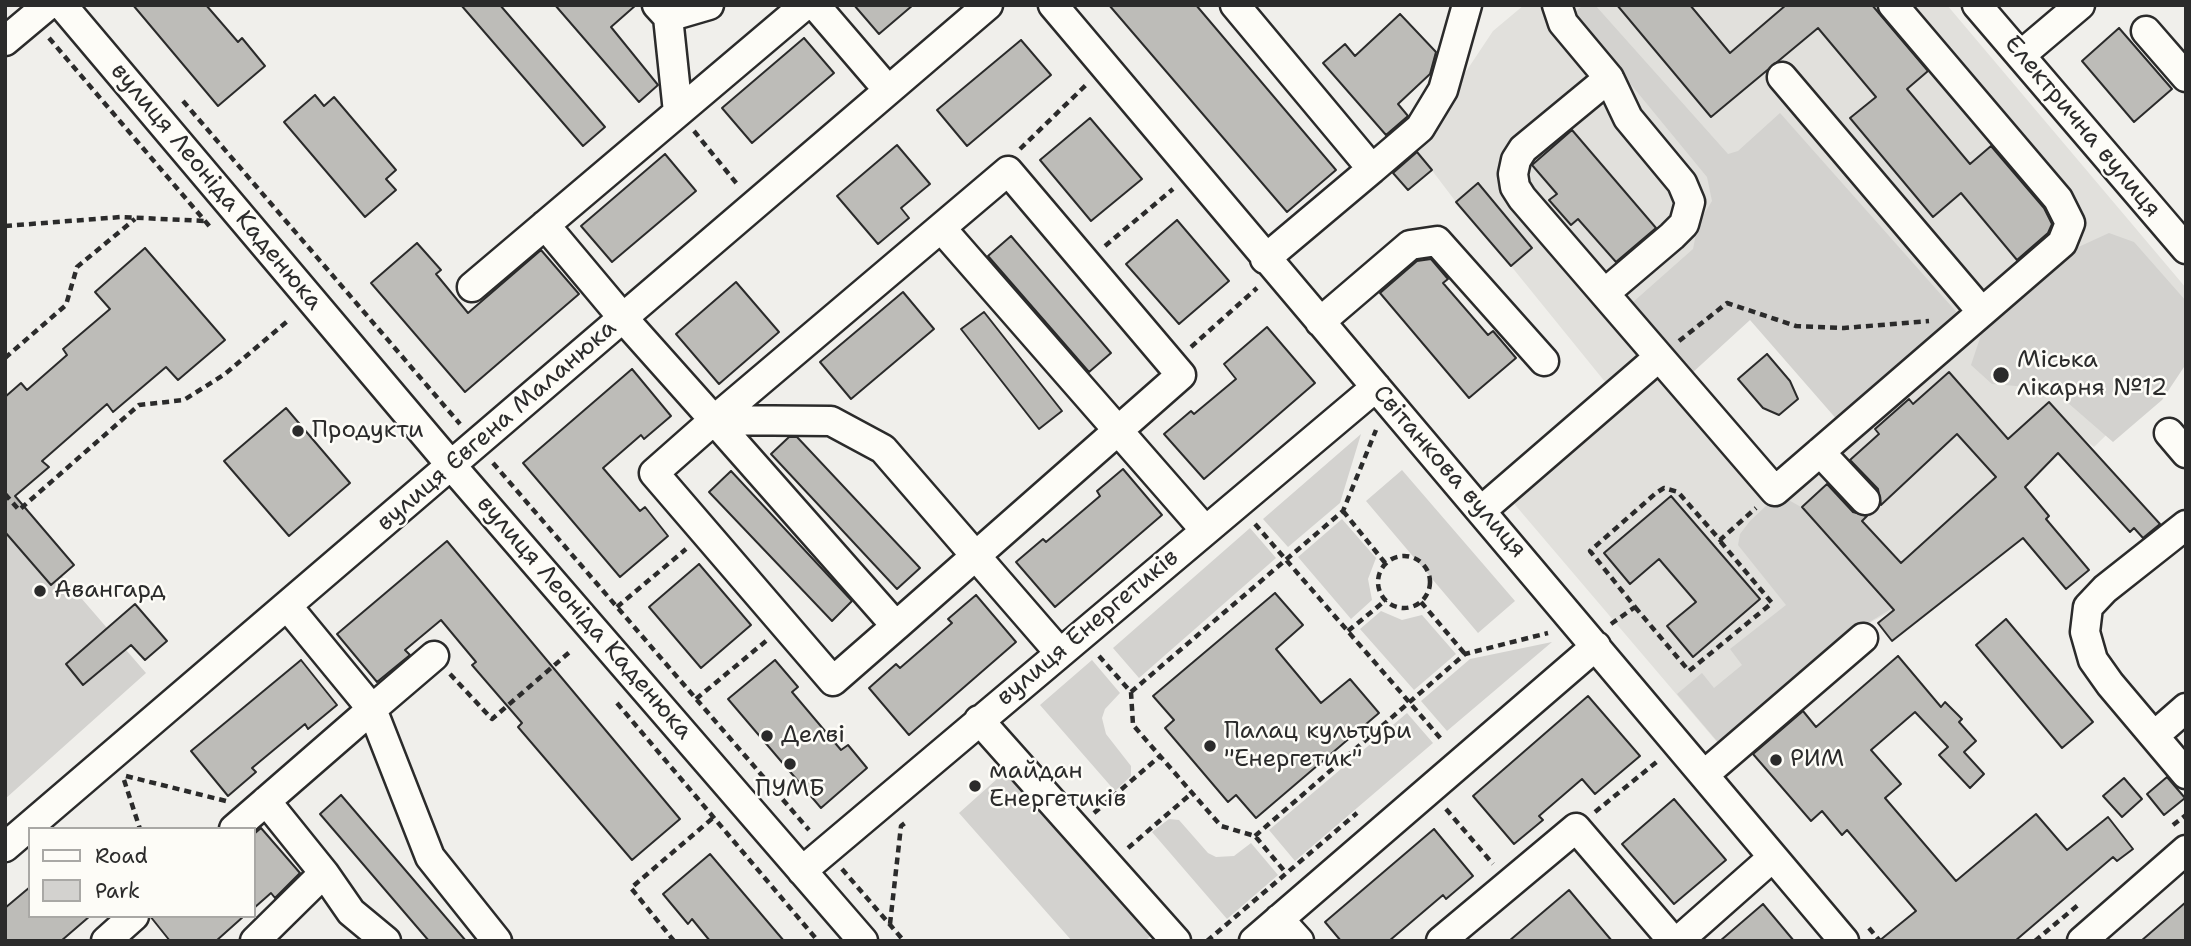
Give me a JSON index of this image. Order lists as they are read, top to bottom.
{
  "streets": {
    "street": [
      "Електрична вулиця",
      "вулиця Леоніда Каденюка",
      "вулиця Євгена Маланюка",
      "Світанкова вулиця",
      "вулиця Енергетиків"
    ]
  },
  "crossings": [
    ["вулиця Леоніда Каденюка", "вулиця Євгена Маланюка"],
    ["вулиця Леоніда Каденюка", "вулиця Енергетиків"],
    ["Світанкова вулиця", "вулиця Енергетиків"]
  ],
  "places": [
    "Міська лікарня №12",
    "Продукти",
    "Авангард",
    "Делві",
    "Палац культури \"Енергетик\"",
    "РИМ",
    "ПУМБ",
    "майдан Енергетиків"
  ],
  "legend": ["Road", "Park"]
}
